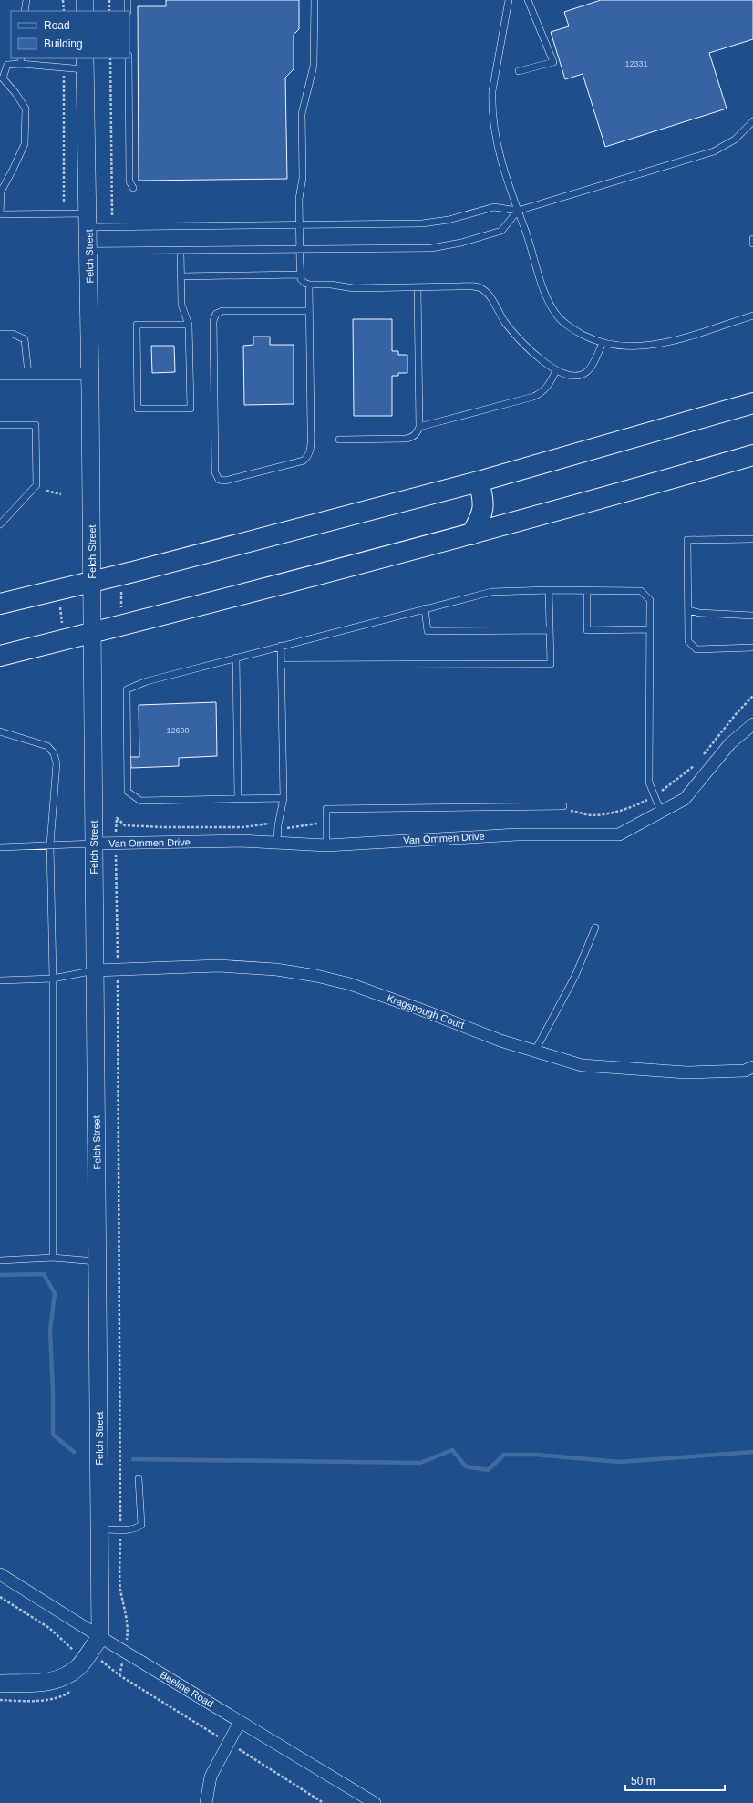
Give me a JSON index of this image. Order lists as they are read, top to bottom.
{
  "streets": {
    "street": [
      "Felch Street",
      "Van Ommen Drive",
      "Kragspough Court",
      "Beeline Road"
    ]
  },
  "crossings": [
    ["Felch Street", "Van Ommen Drive"],
    ["Felch Street", "Kragspough Court"],
    ["Felch Street", "Beeline Road"]
  ],
  "house_numbers": ["12331", "12600"],
  "legend": ["Road", "Building"],
  "scale_bar": "50 m"
}
